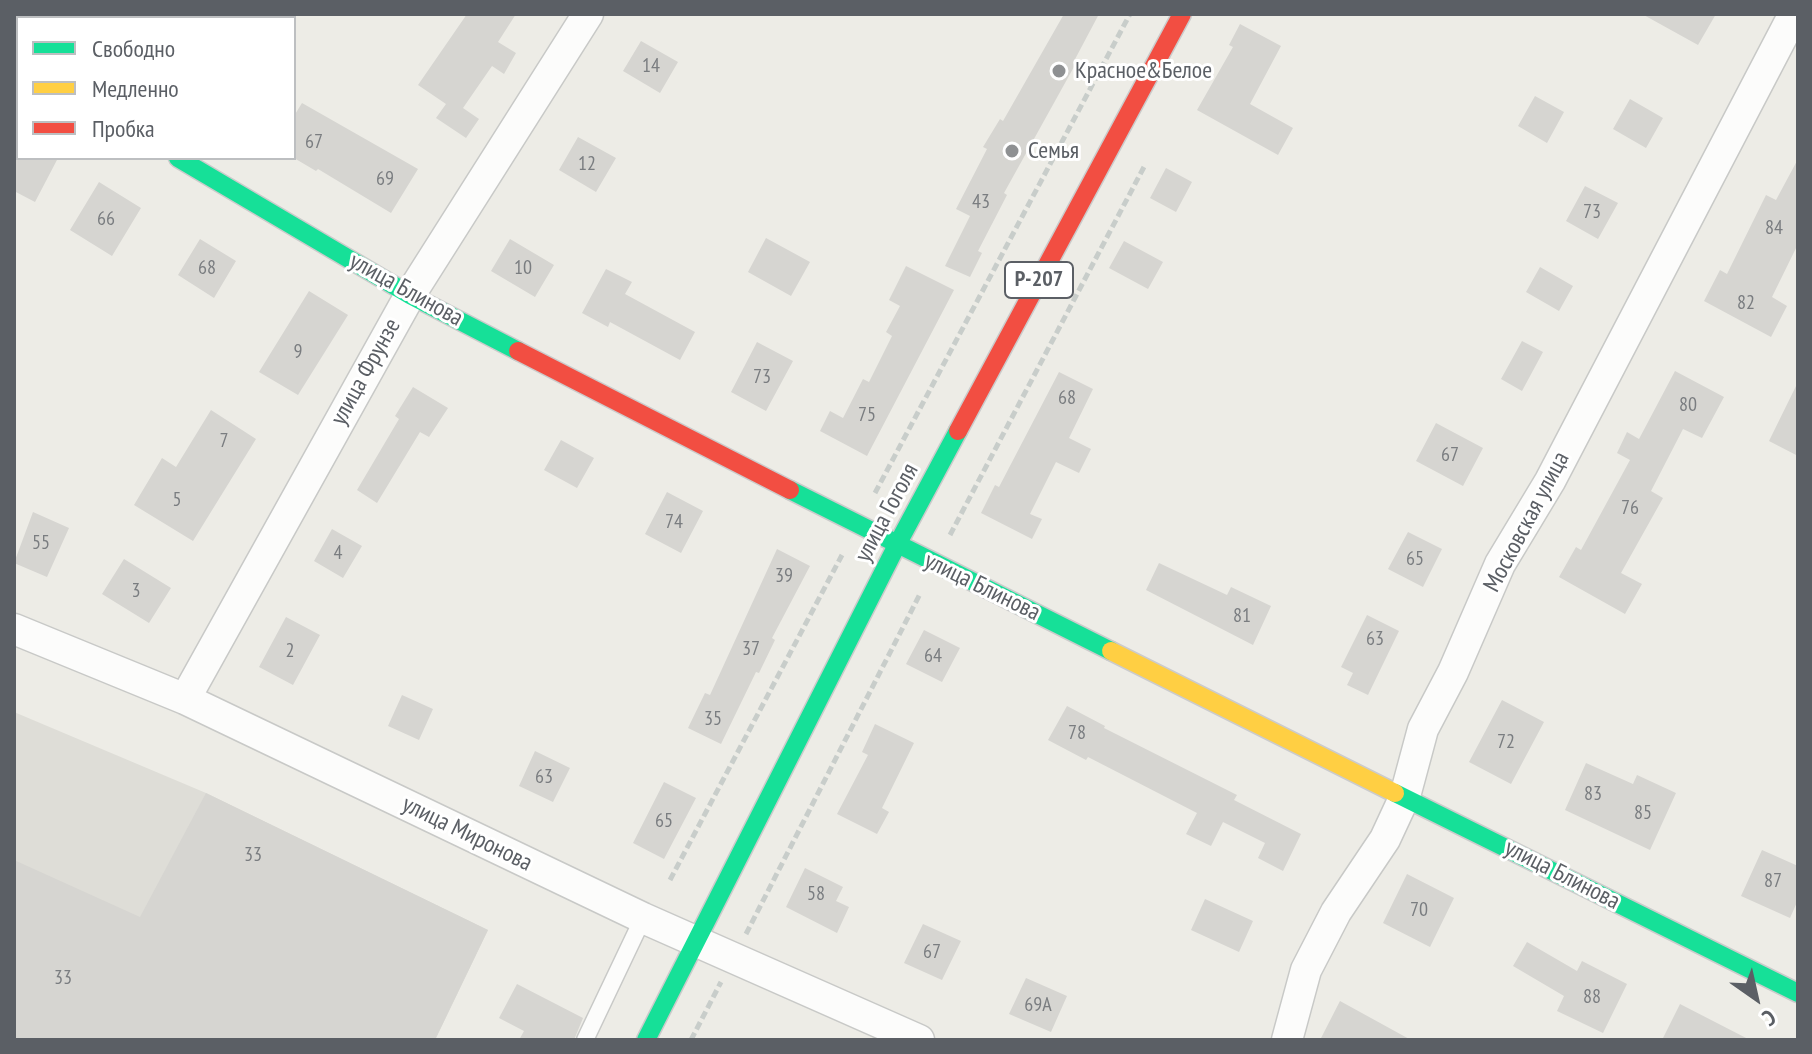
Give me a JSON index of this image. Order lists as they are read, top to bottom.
{
  "streets": {
    "street": [
      "Р-207",
      "улица Блинова",
      "улица Фрунзе",
      "улица Гоголя",
      "Московская улица",
      "улица Миронова"
    ]
  },
  "crossings": [
    ["улица Блинова", "улица Фрунзе"],
    ["улица Блинова", "улица Гоголя"],
    ["улица Блинова", "Московская улица"],
    ["улица Фрунзе", "улица Миронова"],
    ["улица Гоголя", "улица Миронова"]
  ],
  "places": ["Красное&Белое", "Семья"],
  "house_numbers": [
    "14",
    "67",
    "12",
    "69",
    "43",
    "73",
    "66",
    "84",
    "68",
    "10",
    "82",
    "9",
    "73",
    "68",
    "80",
    "75",
    "7",
    "67",
    "5",
    "76",
    "74",
    "55",
    "4",
    "65",
    "39",
    "3",
    "81",
    "63",
    "37",
    "2",
    "64",
    "35",
    "78",
    "72",
    "63",
    "83",
    "85",
    "65",
    "33",
    "87",
    "58",
    "70",
    "67",
    "33",
    "88",
    "69А"
  ],
  "legend": ["Свободно", "Медленно", "Пробка"],
  "north": "bottom right"
}
